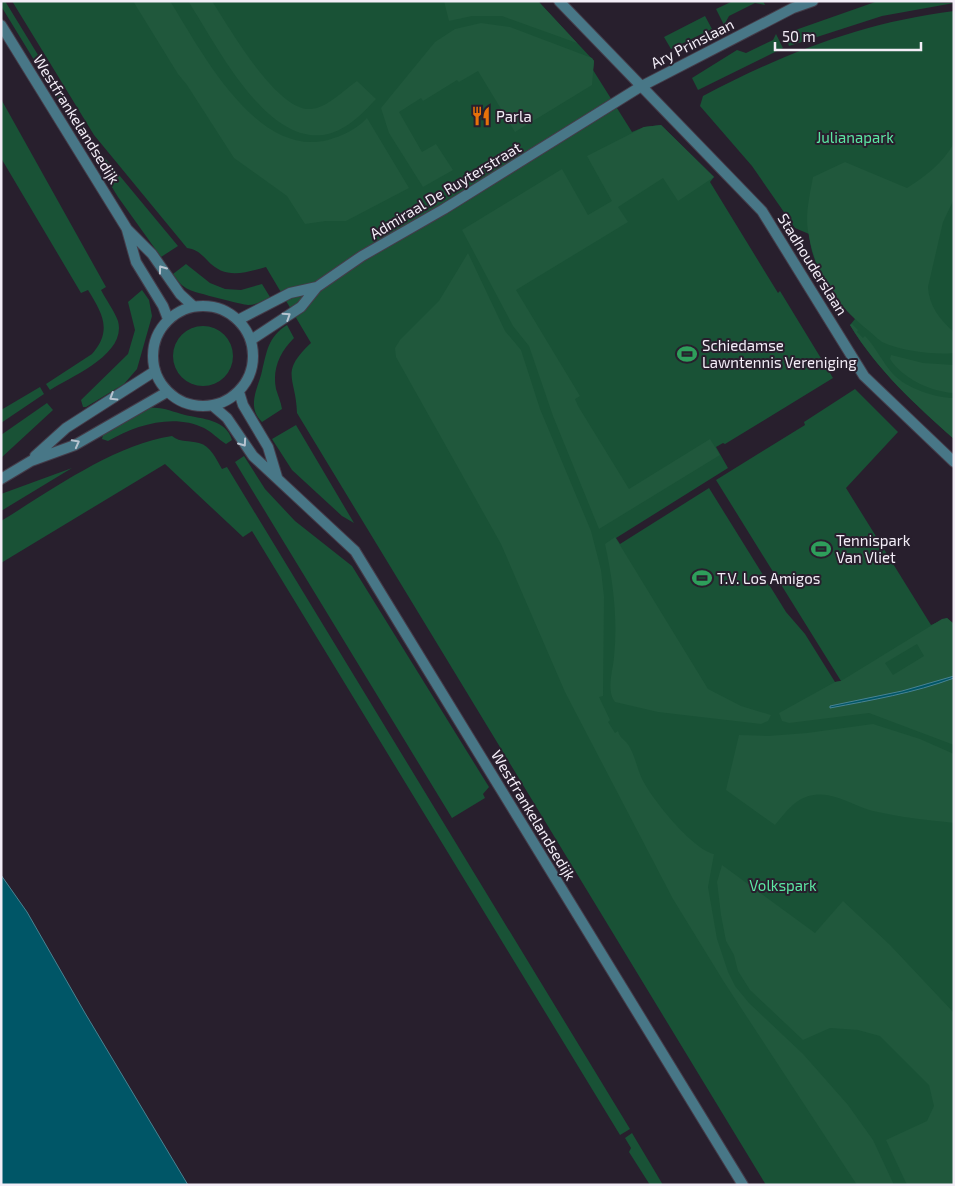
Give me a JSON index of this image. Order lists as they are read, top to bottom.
{
  "streets": {
    "street": [
      "Ary Prinslaan",
      "Westfrankelandsedijk",
      "Admiraal De Ruyterstraat",
      "Stadhouderslaan"
    ]
  },
  "crossings": [
    ["Ary Prinslaan", "Admiraal De Ruyterstraat"],
    ["Ary Prinslaan", "Stadhouderslaan"],
    ["Westfrankelandsedijk", "Admiraal De Ruyterstraat"],
    ["Admiraal De Ruyterstraat", "Stadhouderslaan"]
  ],
  "parks": ["Julianapark", "Volkspark"],
  "places": {
    "restaurant": ["Parla"],
    "sports": ["Schiedamse Lawntennis Vereniging", "Tennispark Van Vliet", "T.V. Los Amigos"]
  },
  "scale_bar": "50 m"
}
